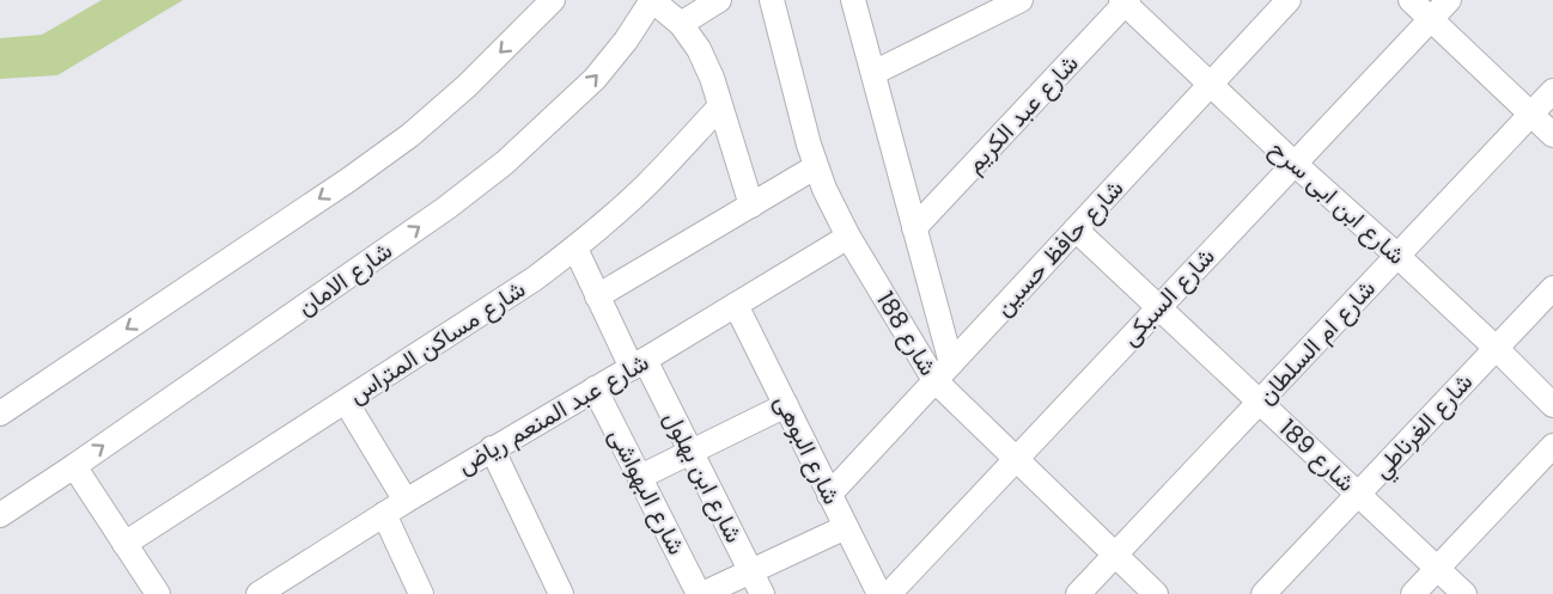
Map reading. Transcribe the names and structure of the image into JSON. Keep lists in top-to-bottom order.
{
  "streets": {
    "street": [
      "شارع عبد الكريم",
      "شارع ابن ابى سرح",
      "شارع حافظ حسين",
      "شارع الامان",
      "شارع السبكى",
      "شارع 188",
      "شارع مساكن المتراس",
      "شارع ام السلطان",
      "شارع عبد المنعم رياض",
      "شارع الغرناطي",
      "شارع البوهى",
      "شارع 189",
      "شارع ابن بهلول",
      "شارع البهواشى"
    ]
  },
  "crossings": [
    ["شارع عبد الكريم", "شارع ابن ابى سرح"],
    ["شارع ابن ابى سرح", "شارع حافظ حسين"],
    ["شارع ابن ابى سرح", "شارع السبكى"],
    ["شارع ابن ابى سرح", "شارع ام السلطان"],
    ["شارع ابن ابى سرح", "شارع الغرناطي"],
    ["شارع حافظ حسين", "شارع 188"],
    ["شارع حافظ حسين", "شارع البوهى"],
    ["شارع حافظ حسين", "شارع 189"],
    ["شارع السبكى", "شارع 188"],
    ["شارع السبكى", "شارع 189"],
    ["شارع 188", "شارع ام السلطان"],
    ["شارع 188", "شارع عبد المنعم رياض"],
    ["شارع مساكن المتراس", "شارع ابن بهلول"],
    ["شارع ام السلطان", "شارع 189"],
    ["شارع عبد المنعم رياض", "شارع البوهى"],
    ["شارع عبد المنعم رياض", "شارع ابن بهلول"],
    ["شارع عبد المنعم رياض", "شارع البهواشى"],
    ["شارع الغرناطي", "شارع 189"]
  ]
}
